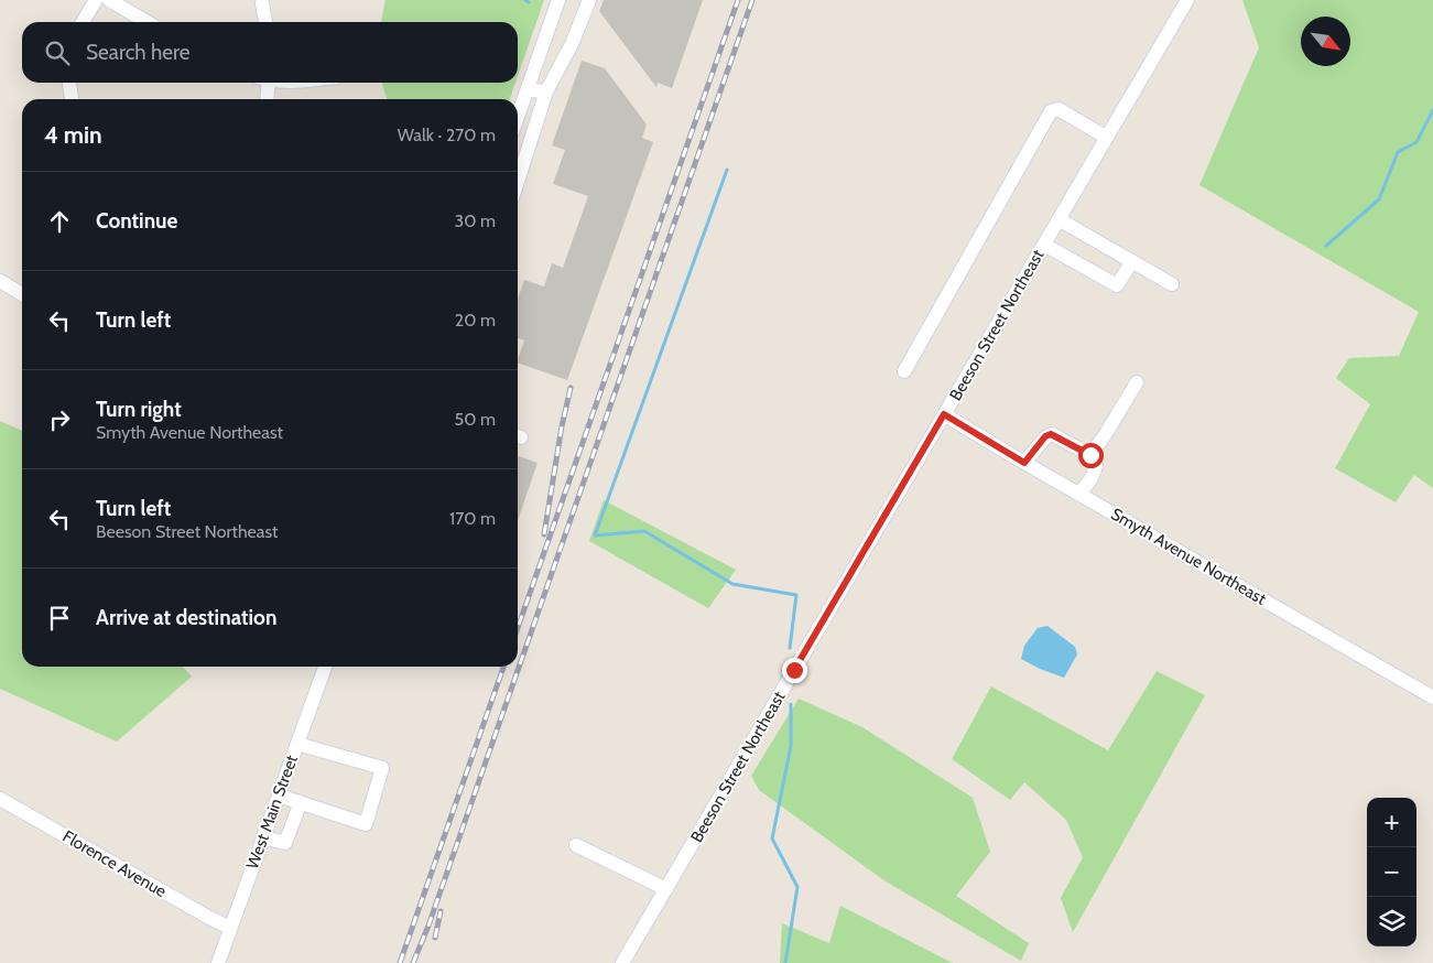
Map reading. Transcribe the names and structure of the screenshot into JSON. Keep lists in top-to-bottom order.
{
  "streets": {
    "street": [
      "Beeson Street Northeast",
      "Smyth Avenue Northeast",
      "West Main Street",
      "Florence Avenue"
    ]
  },
  "crossings": [
    ["Beeson Street Northeast", "Smyth Avenue Northeast"],
    ["West Main Street", "Florence Avenue"]
  ],
  "north": "bottom right",
  "page": {
    "search": "Search here",
    "heading": ["4 min", "Walk · 270 m"],
    "list": [
      ["Continue", "30 m"],
      ["Turn left", "20 m"],
      ["Turn right", "Smyth Avenue Northeast", "50 m"],
      ["Turn left", "Beeson Street Northeast", "170 m"],
      "Arrive at destination"
    ],
    "map_buttons": ["+", "−"]
  }
}
